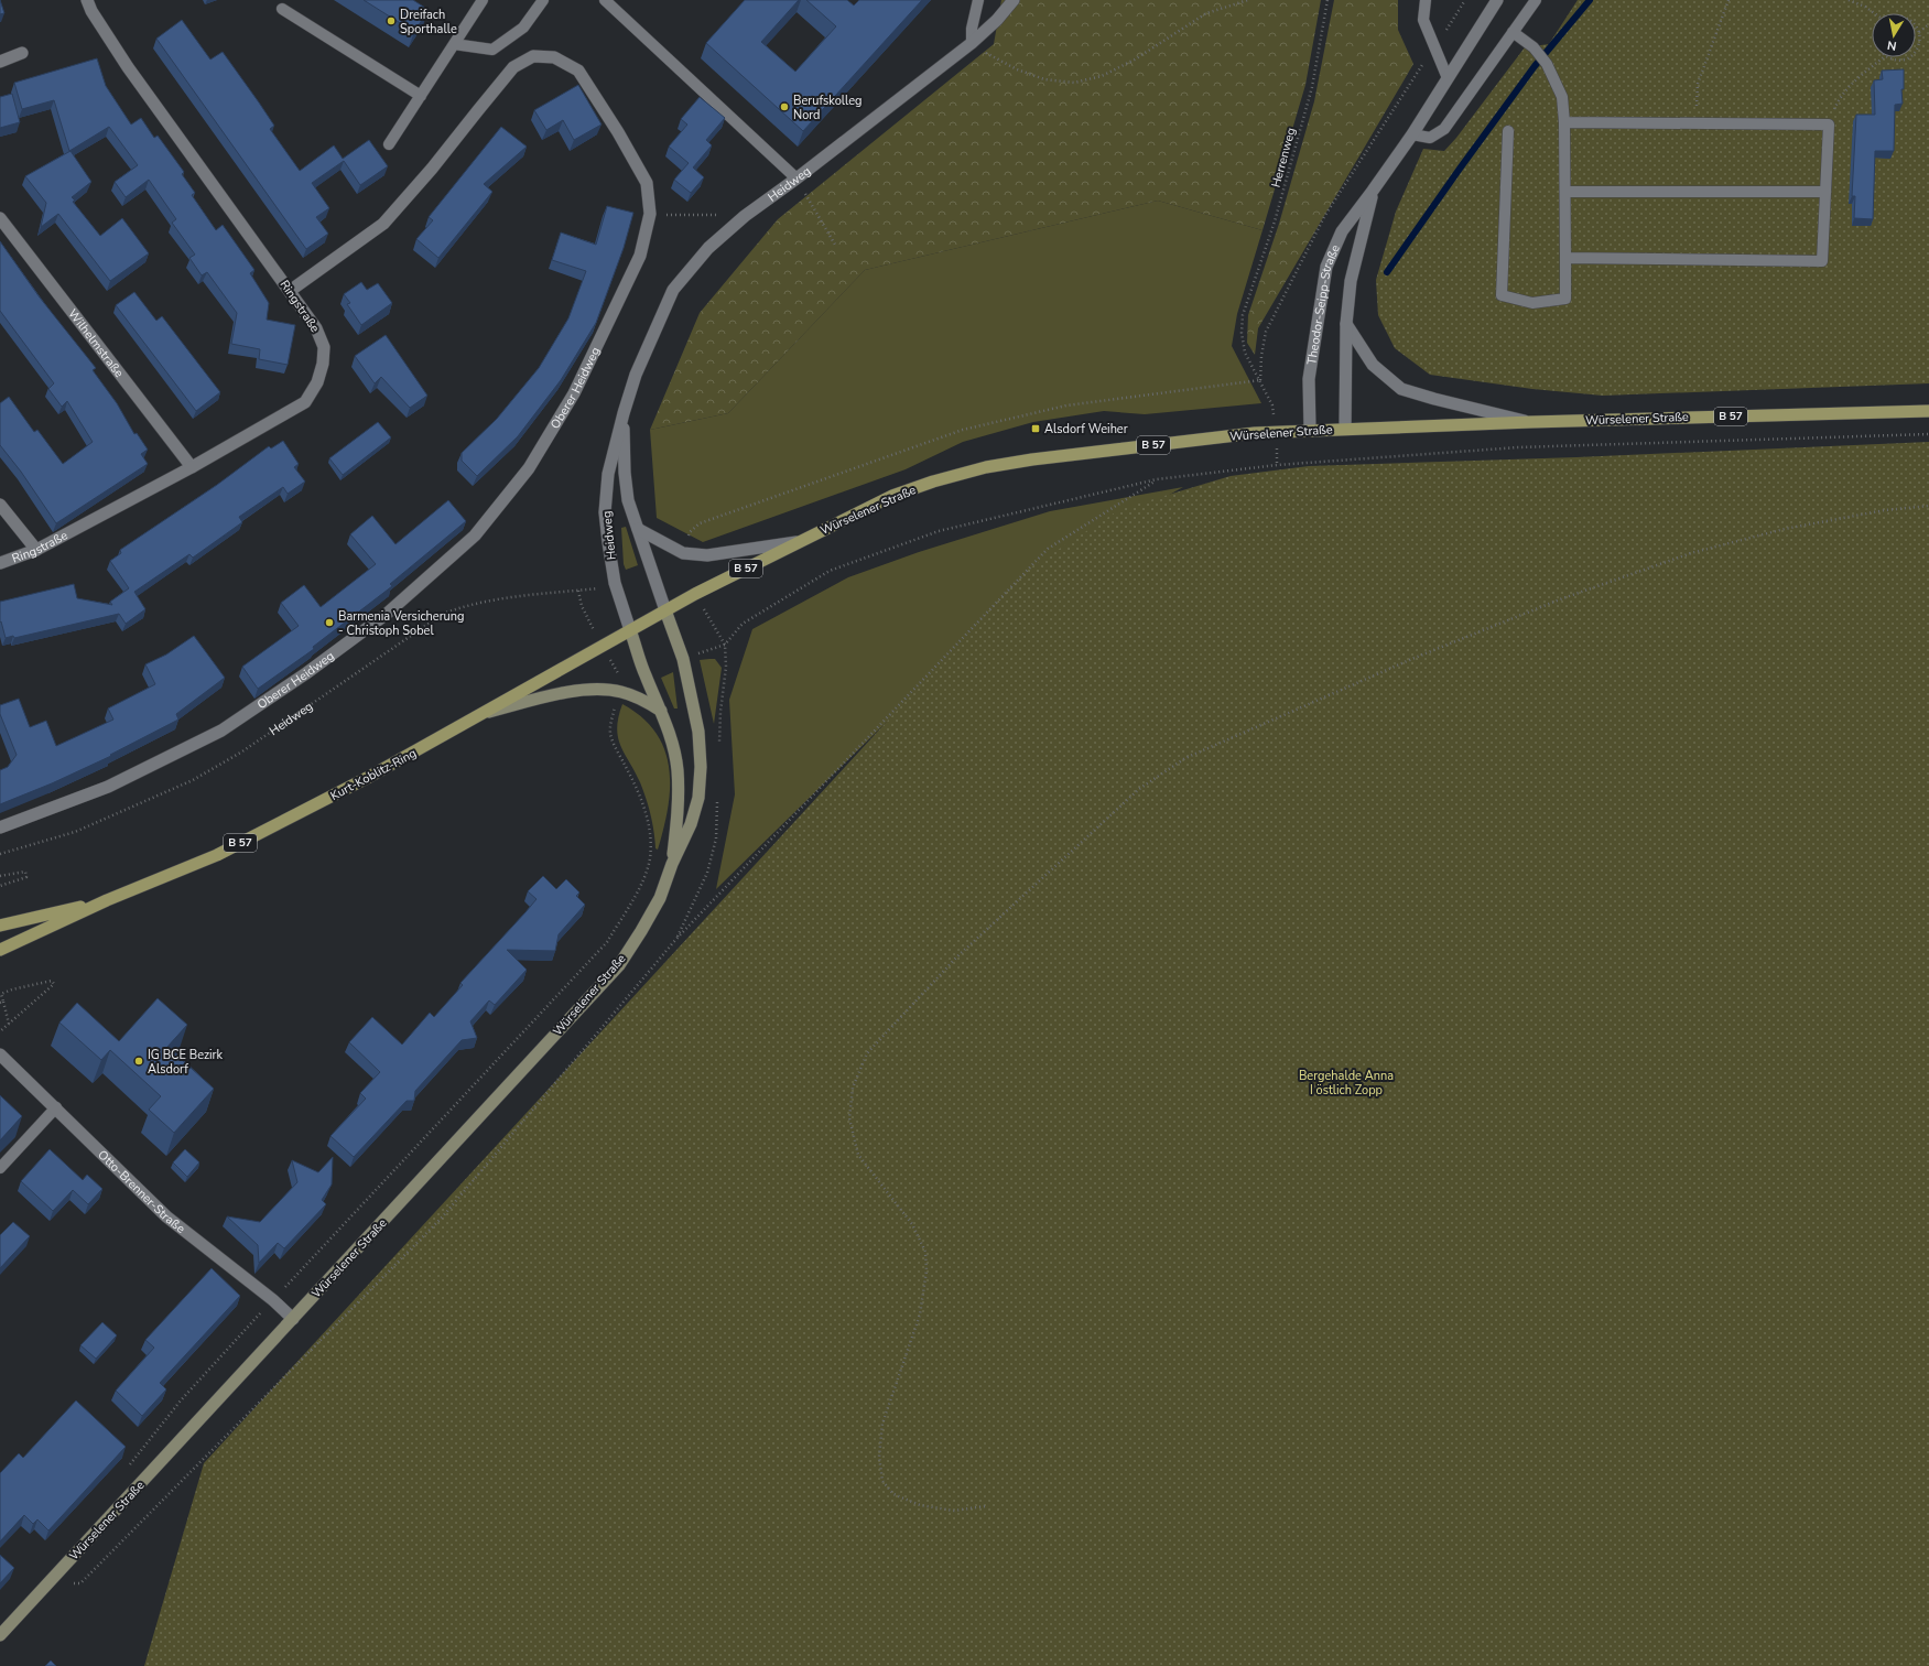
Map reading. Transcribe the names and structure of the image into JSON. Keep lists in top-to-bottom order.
{
  "streets": {
    "main road": ["B 57", "Würselener Straße", "Kurt-Koblitz-Ring"],
    "street": [
      "Heidweg",
      "Theodor-Seipp-Straße",
      "Ringstraße",
      "Wilhelmstraße",
      "Oberer Heidweg",
      "Otto-Brenner-Straße"
    ],
    "path": ["Herrenweg"]
  },
  "crossings": [
    ["Heidweg", "Würselener Straße"],
    ["Heidweg", "Kurt-Koblitz-Ring"],
    ["Theodor-Seipp-Straße", "Würselener Straße"],
    ["Ringstraße", "Wilhelmstraße"],
    ["Ringstraße", "Oberer Heidweg"],
    ["Würselener Straße", "Kurt-Koblitz-Ring"],
    ["Würselener Straße", "Otto-Brenner-Straße"]
  ],
  "parks": ["Bergehalde Anna I östlich Zopp"],
  "places": {
    "other": [
      "Dreifach Sporthalle",
      "Berufskolleg Nord",
      "Barmenia Versicherung - Christoph Sobel",
      "IG BCE Bezirk Alsdorf"
    ],
    "transit": ["Alsdorf Weiher"]
  },
  "north": "bottom"
}
